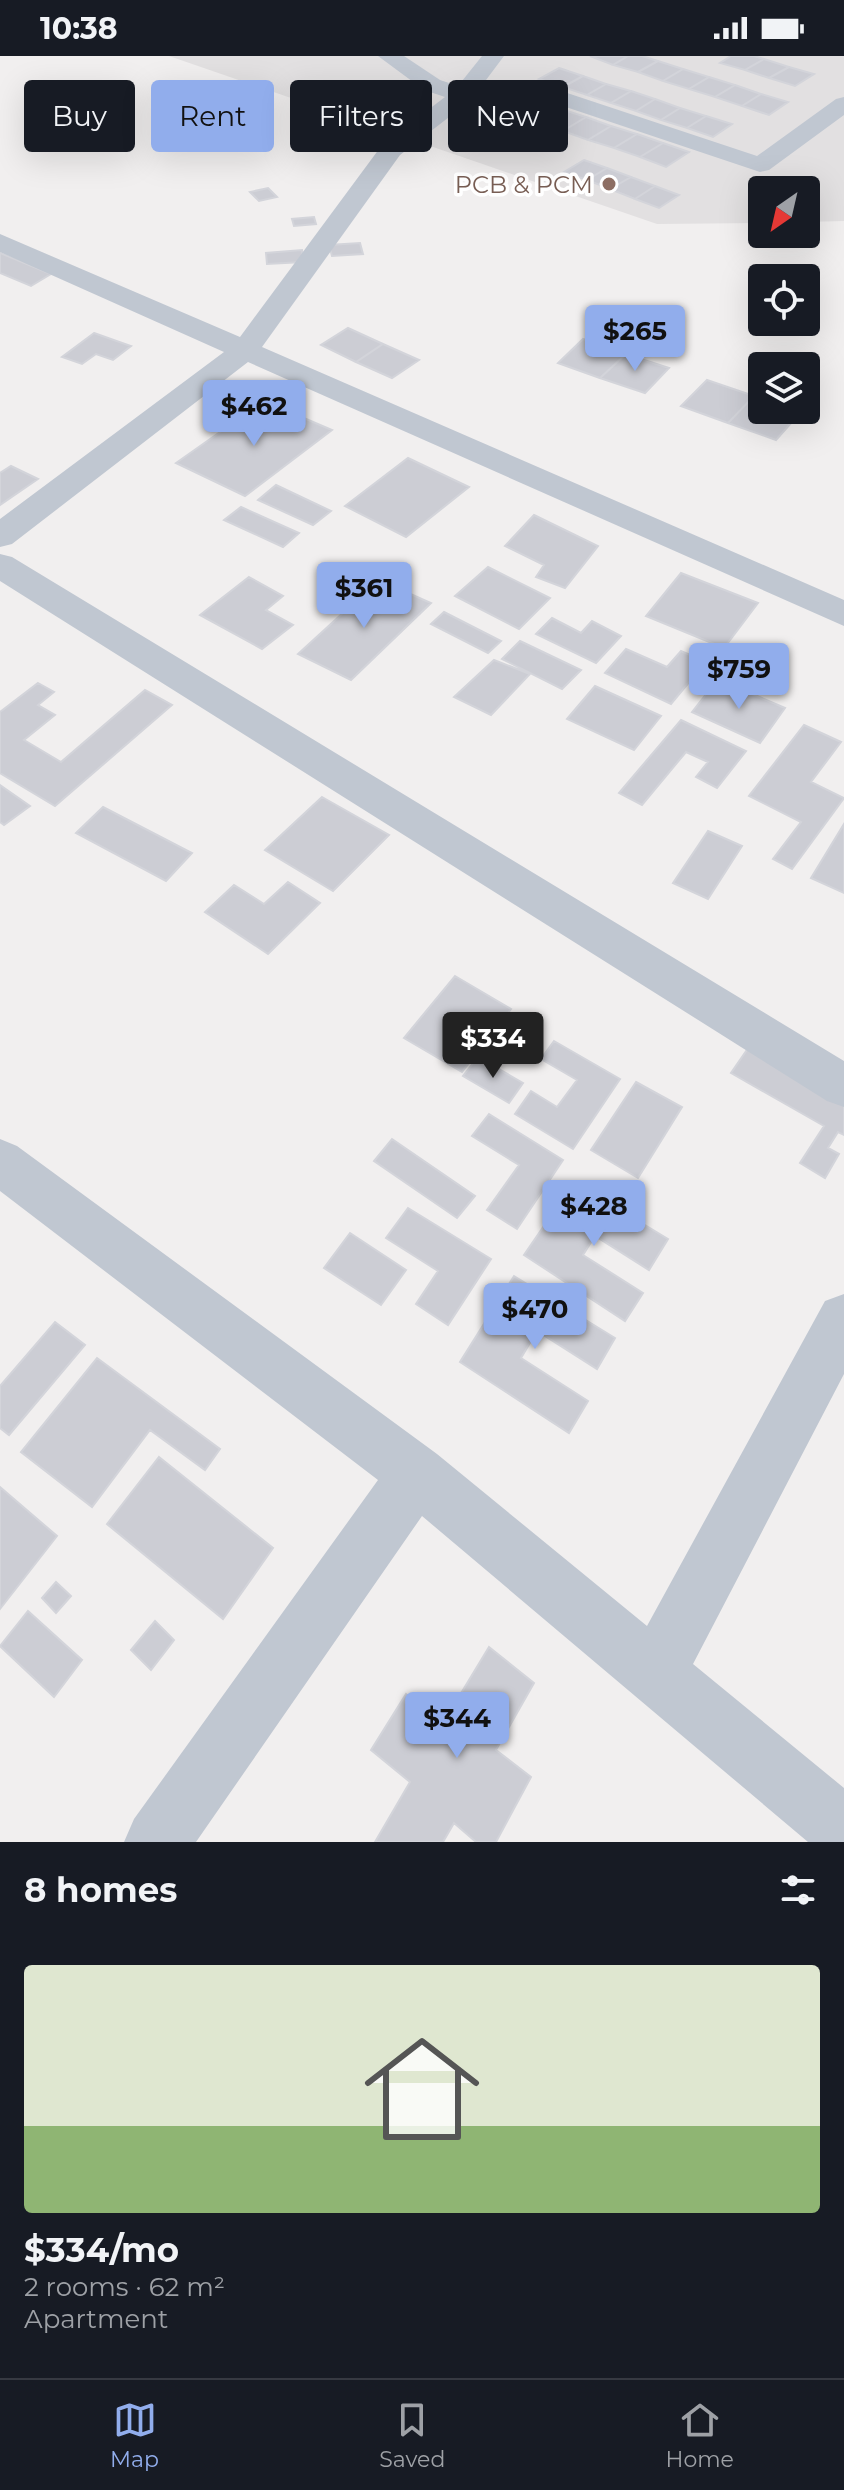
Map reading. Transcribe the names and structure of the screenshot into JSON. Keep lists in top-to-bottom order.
{
  "places": ["PCB & PCM"],
  "north": "bottom left",
  "page": {
    "status": "10:38",
    "chip": [
      "Buy",
      "Rent",
      "Filters",
      "New"
    ],
    "price": [
      "$265",
      "$462",
      "$361",
      "$759",
      "$334",
      "$428",
      "$470",
      "$344"
    ],
    "heading": "8 homes",
    "list": [
      {
        "name": "$334/mo",
        "note": "2 rooms · 62 m² · Apartment"
      }
    ],
    "tabs": ["Map", "Saved", "Home"]
  }
}
